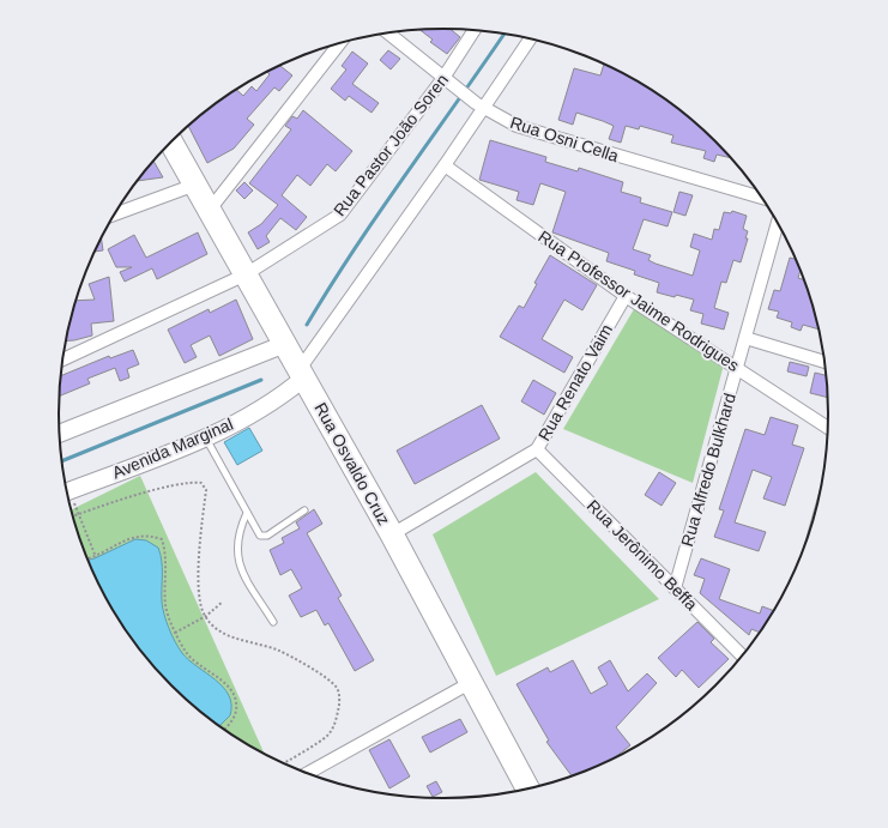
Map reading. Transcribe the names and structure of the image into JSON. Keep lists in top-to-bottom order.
{
  "streets": {
    "highway": ["Rua Osvaldo Cruz"],
    "street": [
      "Rua Osni Cella",
      "Rua Pastor João Soren",
      "Rua Professor Jaime Rodrigues",
      "Rua Renato Vaim",
      "Avenida Marginal",
      "Rua Alfredo Bulkhard",
      "Rua Jerônimo Beffa"
    ]
  },
  "crossings": [
    ["Rua Osni Cella", "Rua Pastor João Soren"],
    ["Rua Pastor João Soren", "Rua Osvaldo Cruz"],
    ["Rua Professor Jaime Rodrigues", "Rua Renato Vaim"],
    ["Rua Professor Jaime Rodrigues", "Rua Alfredo Bulkhard"],
    ["Rua Renato Vaim", "Rua Osvaldo Cruz"],
    ["Rua Renato Vaim", "Rua Jerônimo Beffa"],
    ["Avenida Marginal", "Rua Osvaldo Cruz"],
    ["Rua Alfredo Bulkhard", "Rua Jerônimo Beffa"]
  ]
}
